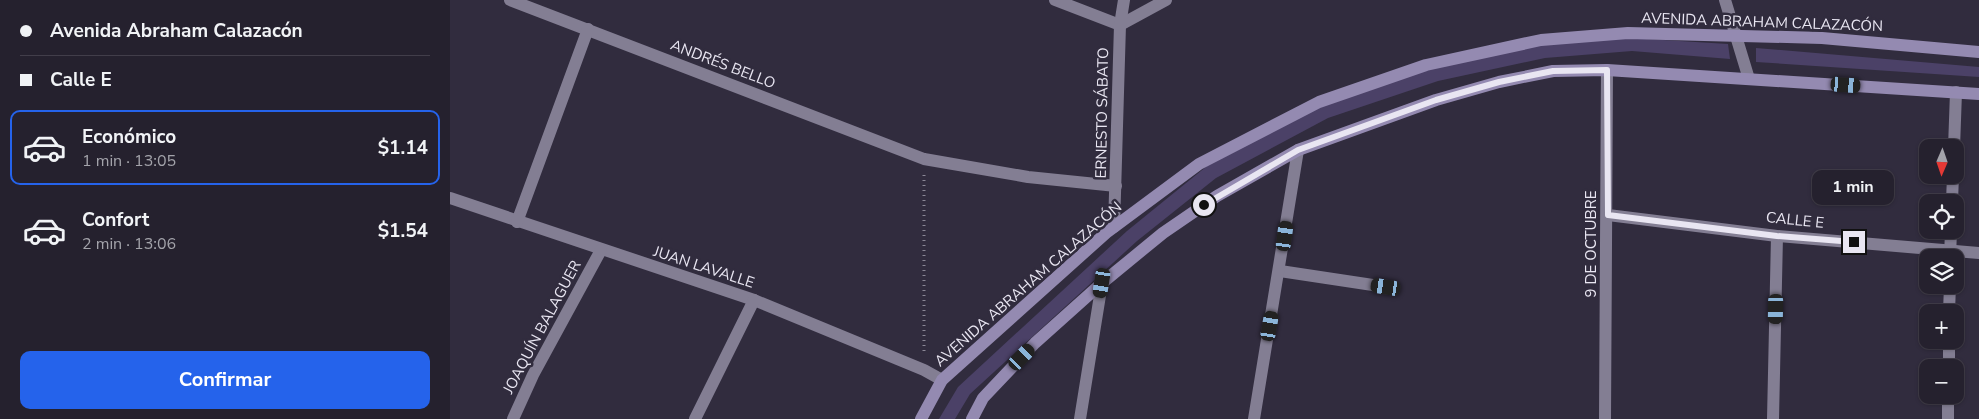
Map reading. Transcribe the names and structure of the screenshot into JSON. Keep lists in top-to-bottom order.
{
  "streets": {
    "main road": ["AVENIDA ABRAHAM CALAZACÓN"],
    "street": [
      "ANDRÉS BELLO",
      "ERNESTO SÁBATO",
      "CALLE E",
      "9 DE OCTUBRE",
      "JUAN LAVALLE",
      "JOAQUÍN BALAGUER"
    ]
  },
  "crossings": [
    ["AVENIDA ABRAHAM CALAZACÓN", "ERNESTO SÁBATO"],
    ["AVENIDA ABRAHAM CALAZACÓN", "JUAN LAVALLE"],
    ["ANDRÉS BELLO", "ERNESTO SÁBATO"],
    ["CALLE E", "9 DE OCTUBRE"],
    ["JUAN LAVALLE", "JOAQUÍN BALAGUER"]
  ],
  "north": "bottom",
  "page": {
    "banner": ["Avenida Abraham Calazacón", "Calle E"],
    "list": [
      {
        "name": "Económico",
        "note": "1 min · 13:05",
        "value": "$1.14"
      },
      {
        "name": "Confort",
        "note": "2 min · 13:06",
        "value": "$1.54"
      }
    ],
    "map_buttons": ["+", "−"],
    "bubble": "1 min",
    "buttons": "Confirmar"
  }
}
